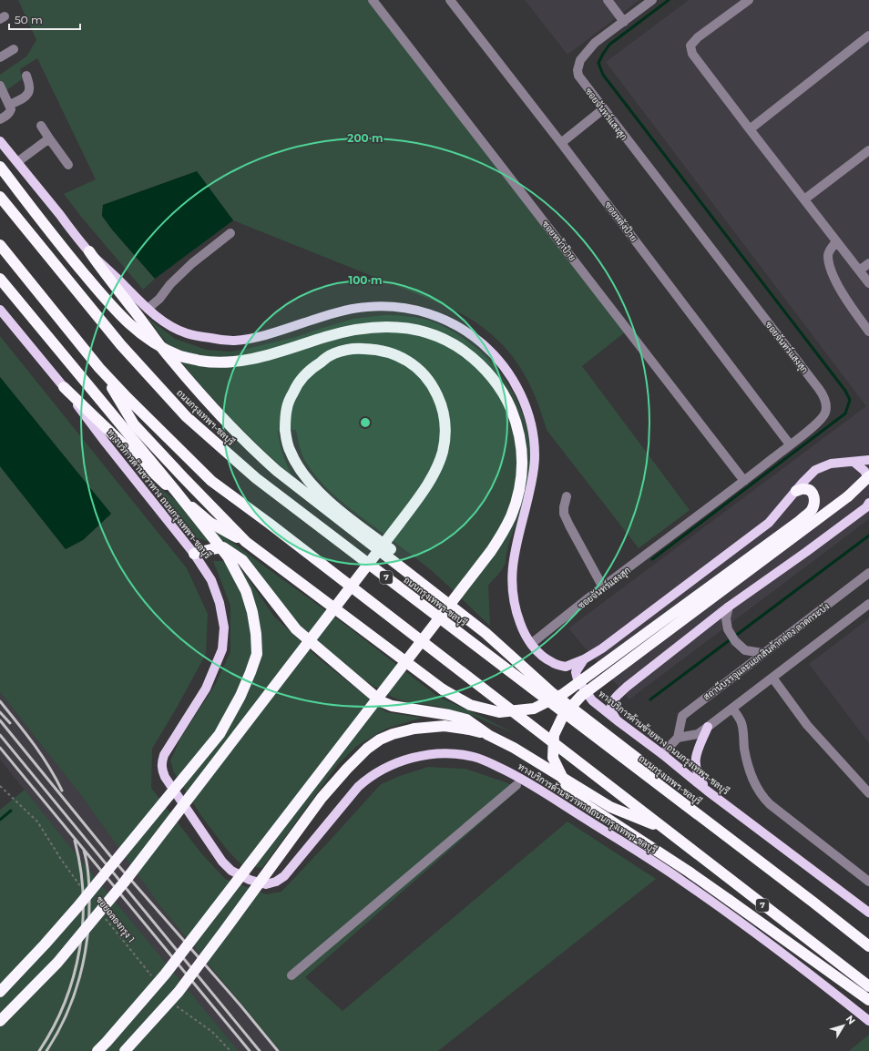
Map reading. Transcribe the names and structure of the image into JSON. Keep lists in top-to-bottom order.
{
  "streets": {
    "highway": ["ถนนกรุงเทพฯ-ชลบุรี", "7"],
    "main road": ["ทางบริการด้านขวาทาง ถนนกรุงเทพฯ-ชลบุรี", "ทางบริการด้านซ้ายทาง ถนนกรุงเทพฯ-ชลบุรี"],
    "street": [
      "ซอยจันทร์แสงสุก",
      "ซอยหลังป้าย",
      "ซอยหน้าป้าย",
      "สถานีบรรจุและแยกสินค้ากล่อง ลาดกระบัง"
    ],
    "path": ["ซอยฉลองกรุง 1"]
  },
  "crossings": [
    ["ซอยจันทร์แสงสุก", "ซอยหลังป้าย"],
    ["ซอยจันทร์แสงสุก", "ซอยหน้าป้าย"]
  ],
  "scale_bar": "50 m",
  "north": "top right",
  "rings": ["200 m", "100 m"]
}
